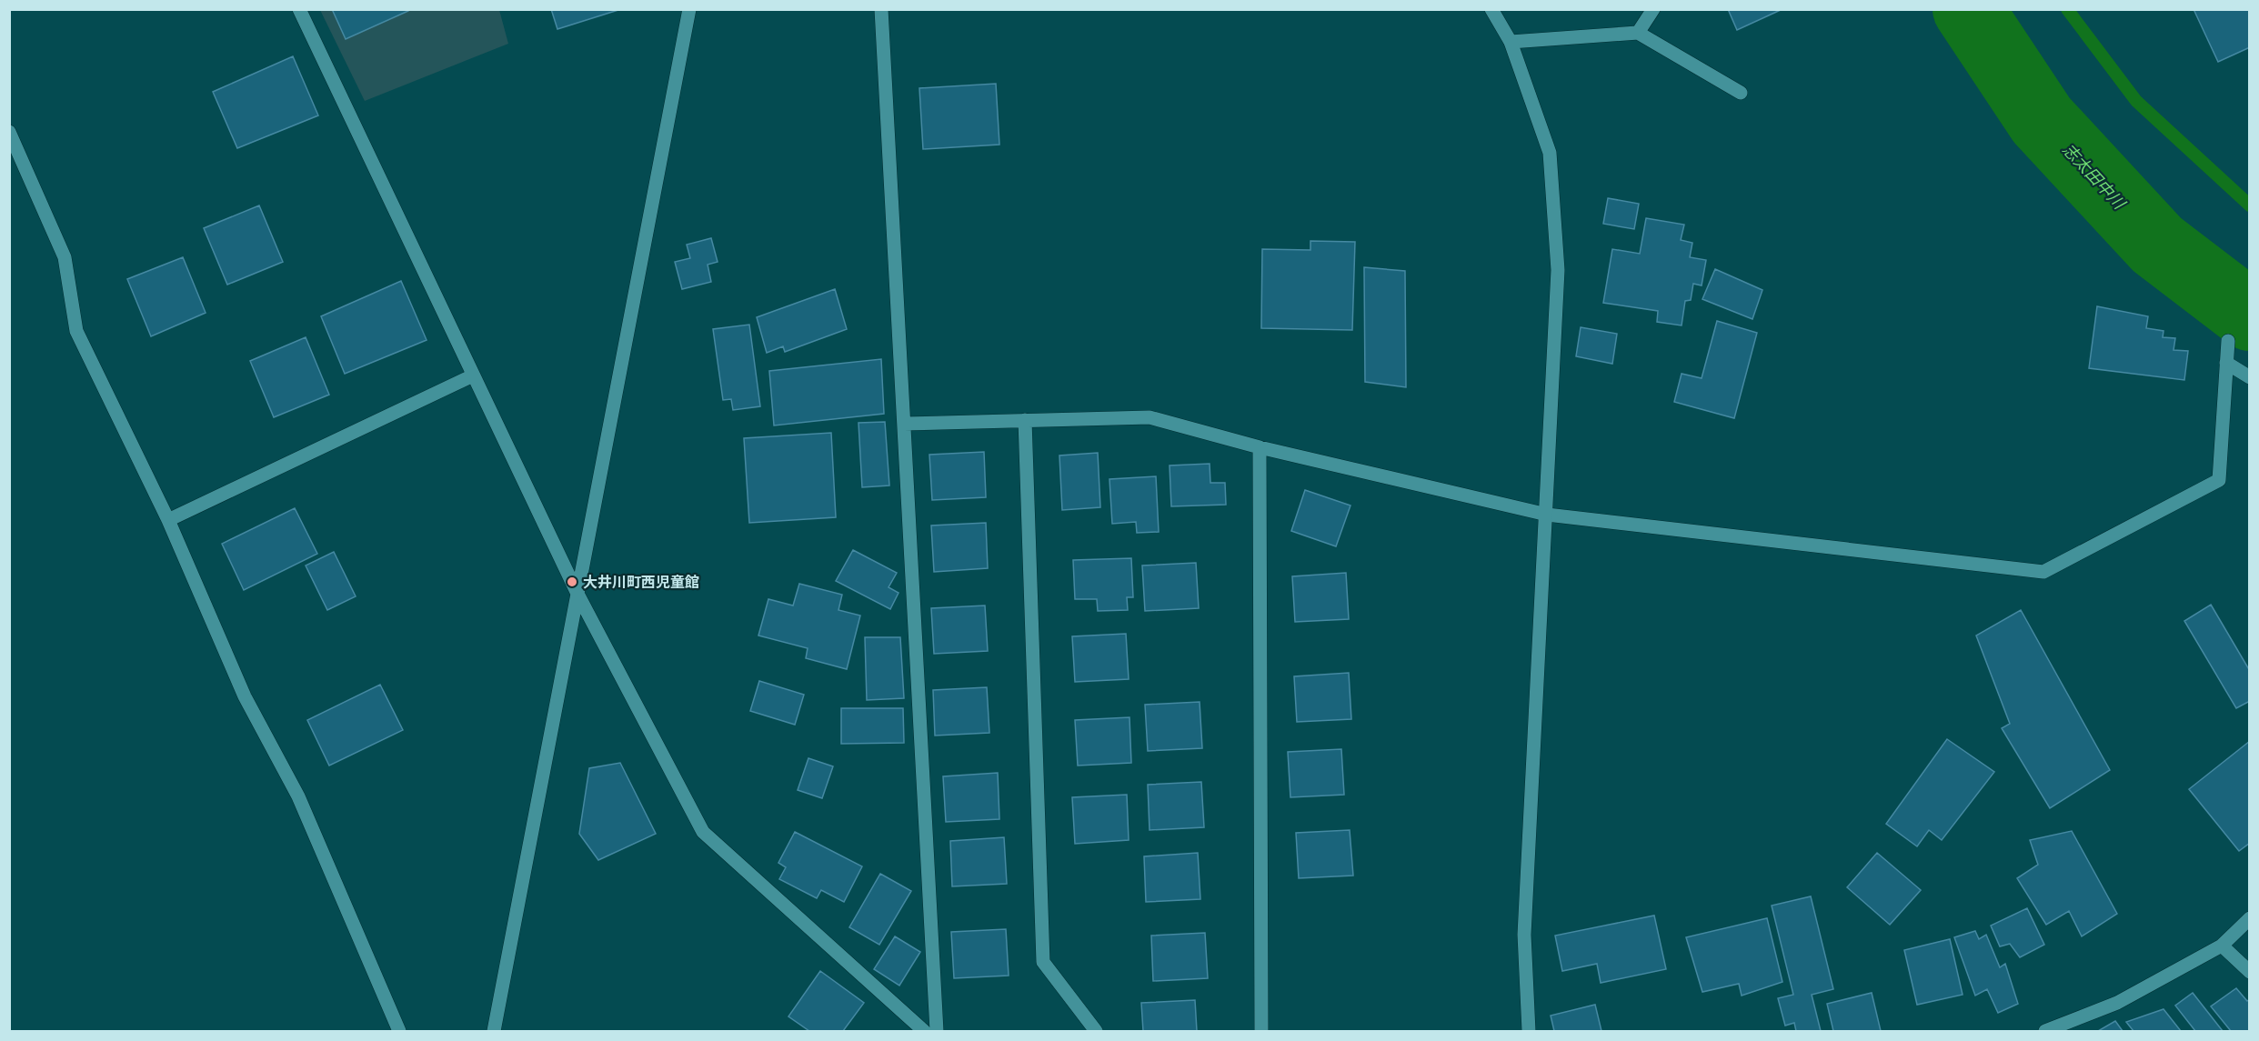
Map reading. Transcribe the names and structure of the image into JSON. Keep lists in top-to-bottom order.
{
  "water": ["志太田中川"],
  "places": ["大井川町西児童館"]
}
